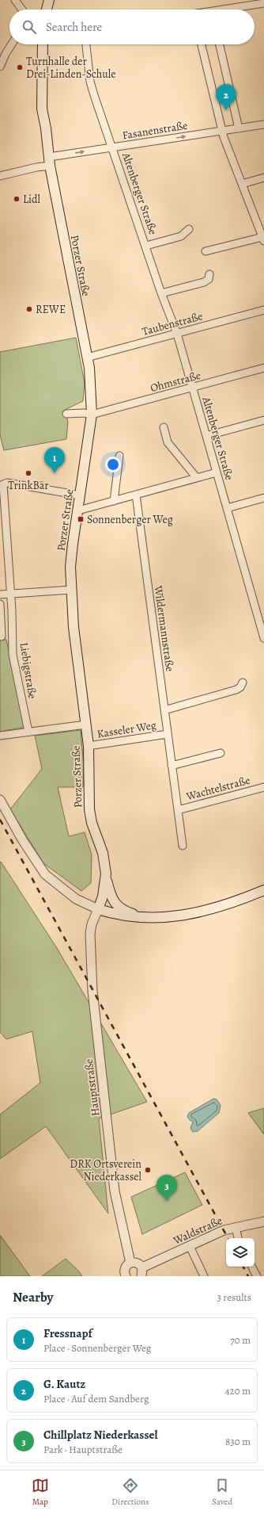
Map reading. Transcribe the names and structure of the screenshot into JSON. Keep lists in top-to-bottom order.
{
  "streets": {
    "main road": ["Porzer Straße"],
    "street": [
      "Fasanenstraße",
      "Altenberger Straße",
      "Taubenstraße",
      "Ohmstraße",
      "Wildermannstraße",
      "Liebigstraße",
      "Kasseler Weg",
      "Wachtelstraße",
      "Hauptstraße",
      "Waldstraße"
    ]
  },
  "crossings": [
    ["Fasanenstraße", "Altenberger Straße"],
    ["Fasanenstraße", "Porzer Straße"],
    ["Altenberger Straße", "Taubenstraße"],
    ["Altenberger Straße", "Ohmstraße"],
    ["Porzer Straße", "Taubenstraße"],
    ["Porzer Straße", "Ohmstraße"],
    ["Porzer Straße", "Liebigstraße"],
    ["Porzer Straße", "Kasseler Weg"],
    ["Porzer Straße", "Hauptstraße"],
    ["Wildermannstraße", "Kasseler Weg"],
    ["Wildermannstraße", "Wachtelstraße"],
    ["Liebigstraße", "Kasseler Weg"]
  ],
  "one_way": ["Fasanenstraße"],
  "places": {
    "other": [
      "Turnhalle der Drei-Linden-Schule",
      "Lidl",
      "REWE",
      "TrinkBär",
      "DRK Ortsverein Niederkassel"
    ],
    "transit": ["Sonnenberger Weg"]
  },
  "page": {
    "search": "Search here",
    "pins": ["2", "1", "3"],
    "heading": ["Nearby", "3 results"],
    "list": [
      {
        "mark": "1",
        "name": "Fressnapf",
        "note": "Place · Sonnenberger Weg",
        "value": "70 m"
      },
      {
        "mark": "2",
        "name": "G. Kautz",
        "note": "Place · Auf dem Sandberg",
        "value": "420 m"
      },
      {
        "mark": "3",
        "name": "Chillplatz Niederkassel",
        "note": "Park · Hauptstraße",
        "value": "830 m"
      }
    ],
    "nav": ["Map", "Directions", "Saved"]
  }
}
